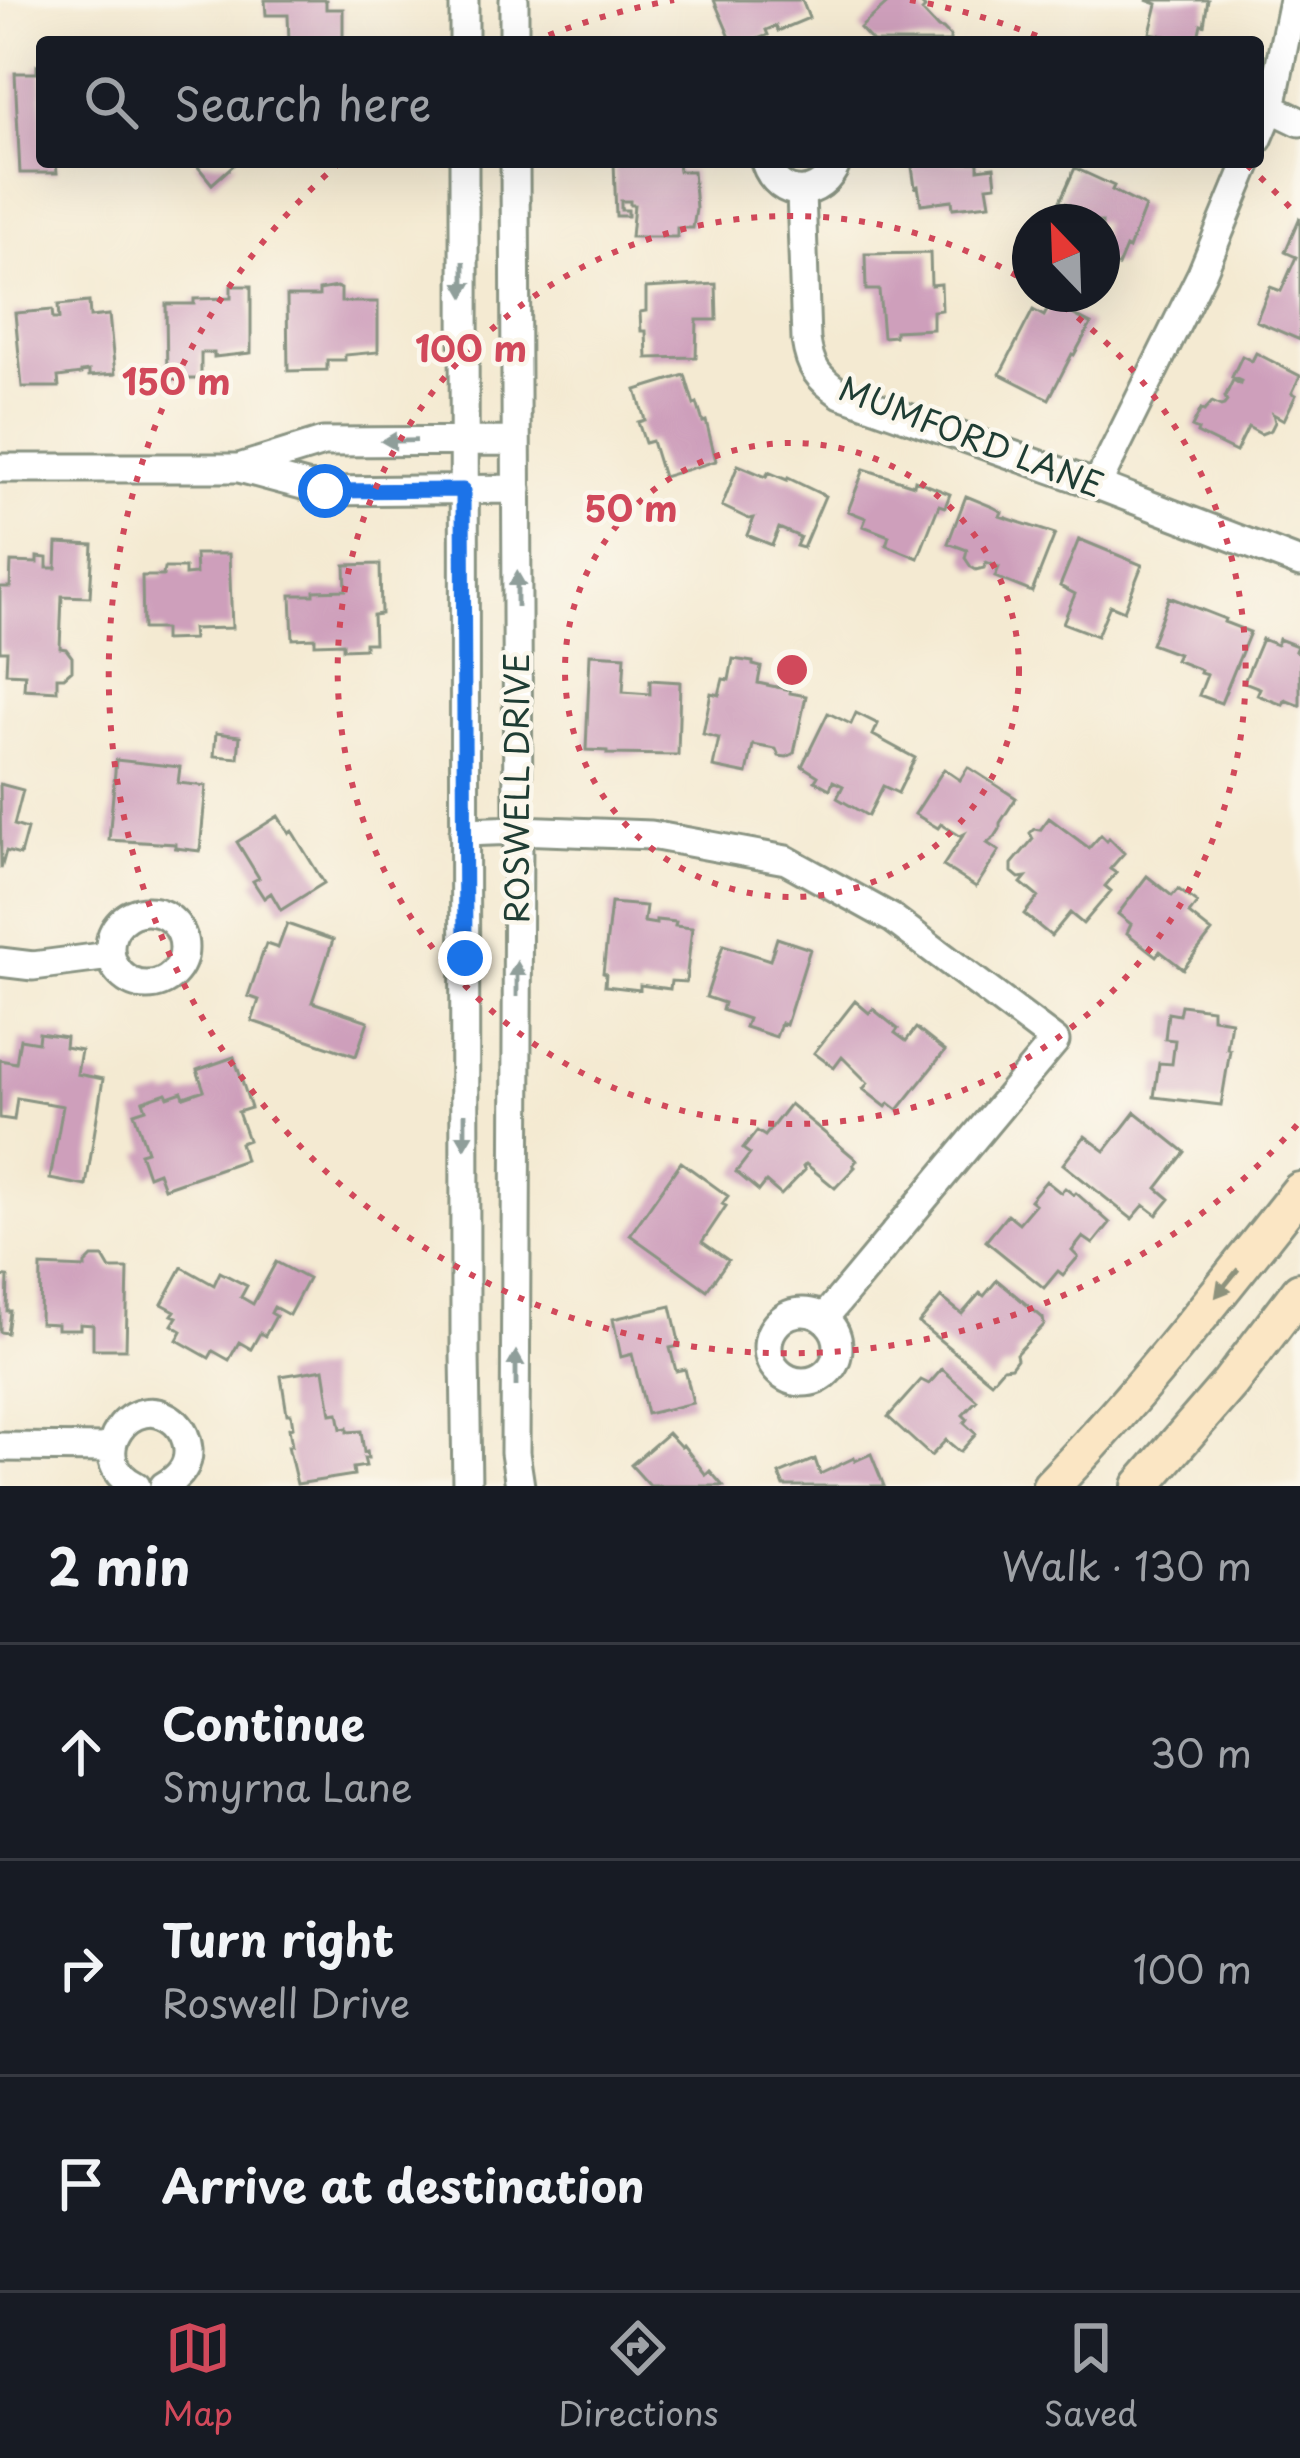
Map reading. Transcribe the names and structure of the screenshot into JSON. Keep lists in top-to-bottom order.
{
  "streets": {
    "street": ["MUMFORD LANE", "ROSWELL DRIVE"]
  },
  "north": "top left",
  "page": {
    "search": "Search here",
    "heading": ["2 min", "Walk · 130 m"],
    "list": [
      ["Continue", "Smyrna Lane", "30 m"],
      ["Turn right", "Roswell Drive", "100 m"],
      "Arrive at destination"
    ],
    "nav": ["Map", "Directions", "Saved"]
  },
  "rings": ["100 m", "150 m", "50 m"]
}
